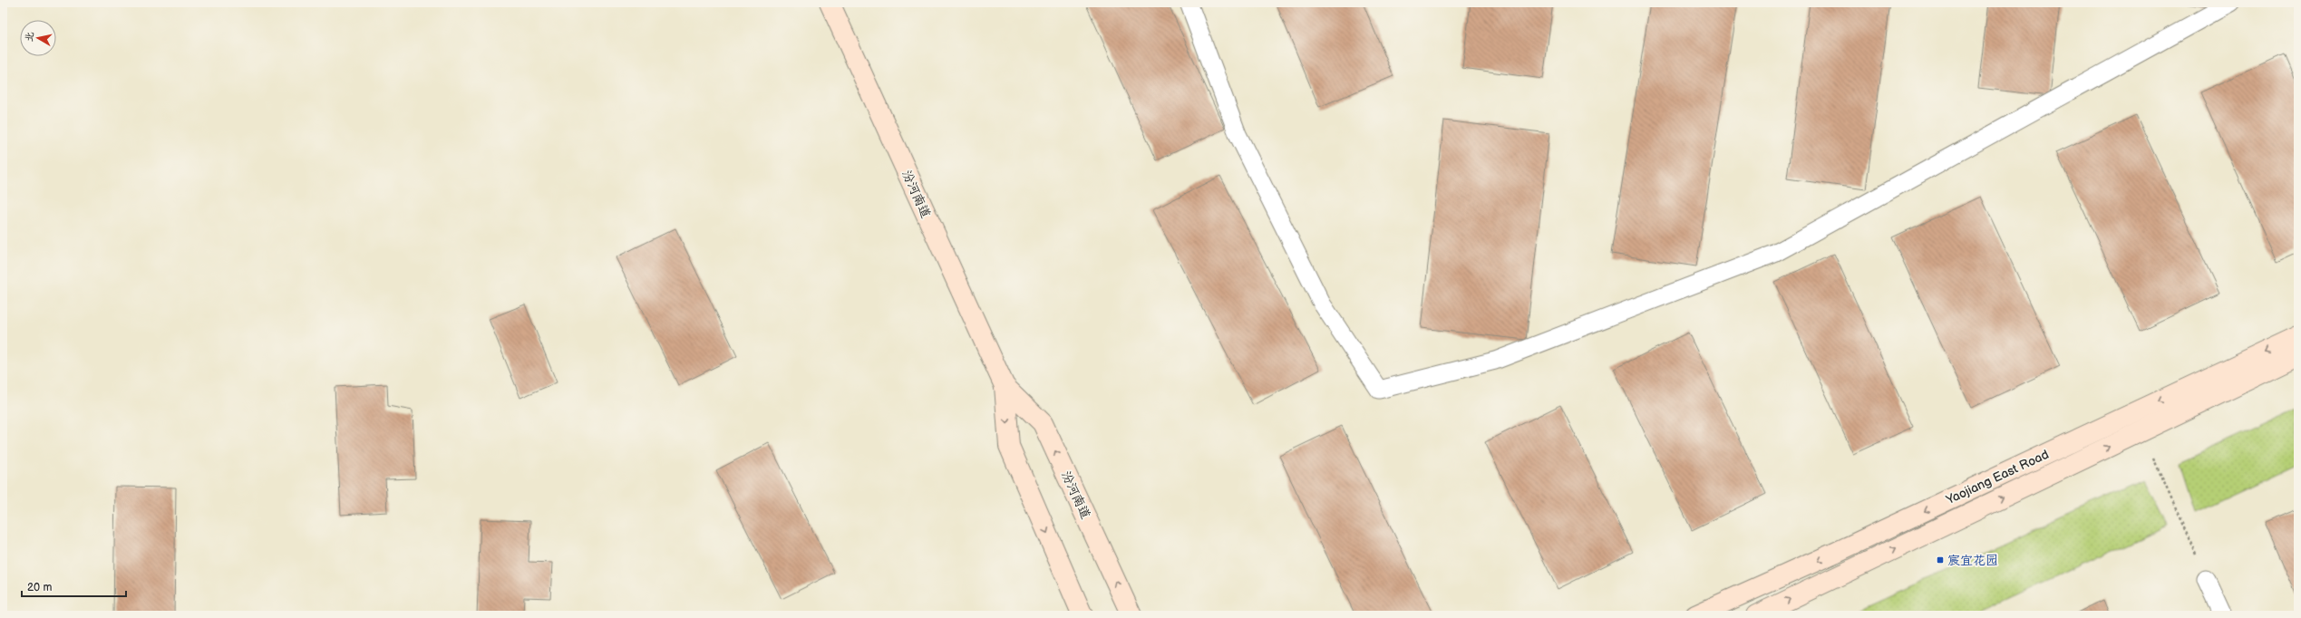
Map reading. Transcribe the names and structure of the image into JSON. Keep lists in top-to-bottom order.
{
  "streets": {
    "street": ["汾河南道", "Yaojiang East Road"]
  },
  "places": {
    "transit": ["宸宜花园"]
  },
  "scale_bar": "20 m",
  "north": "left"
}
